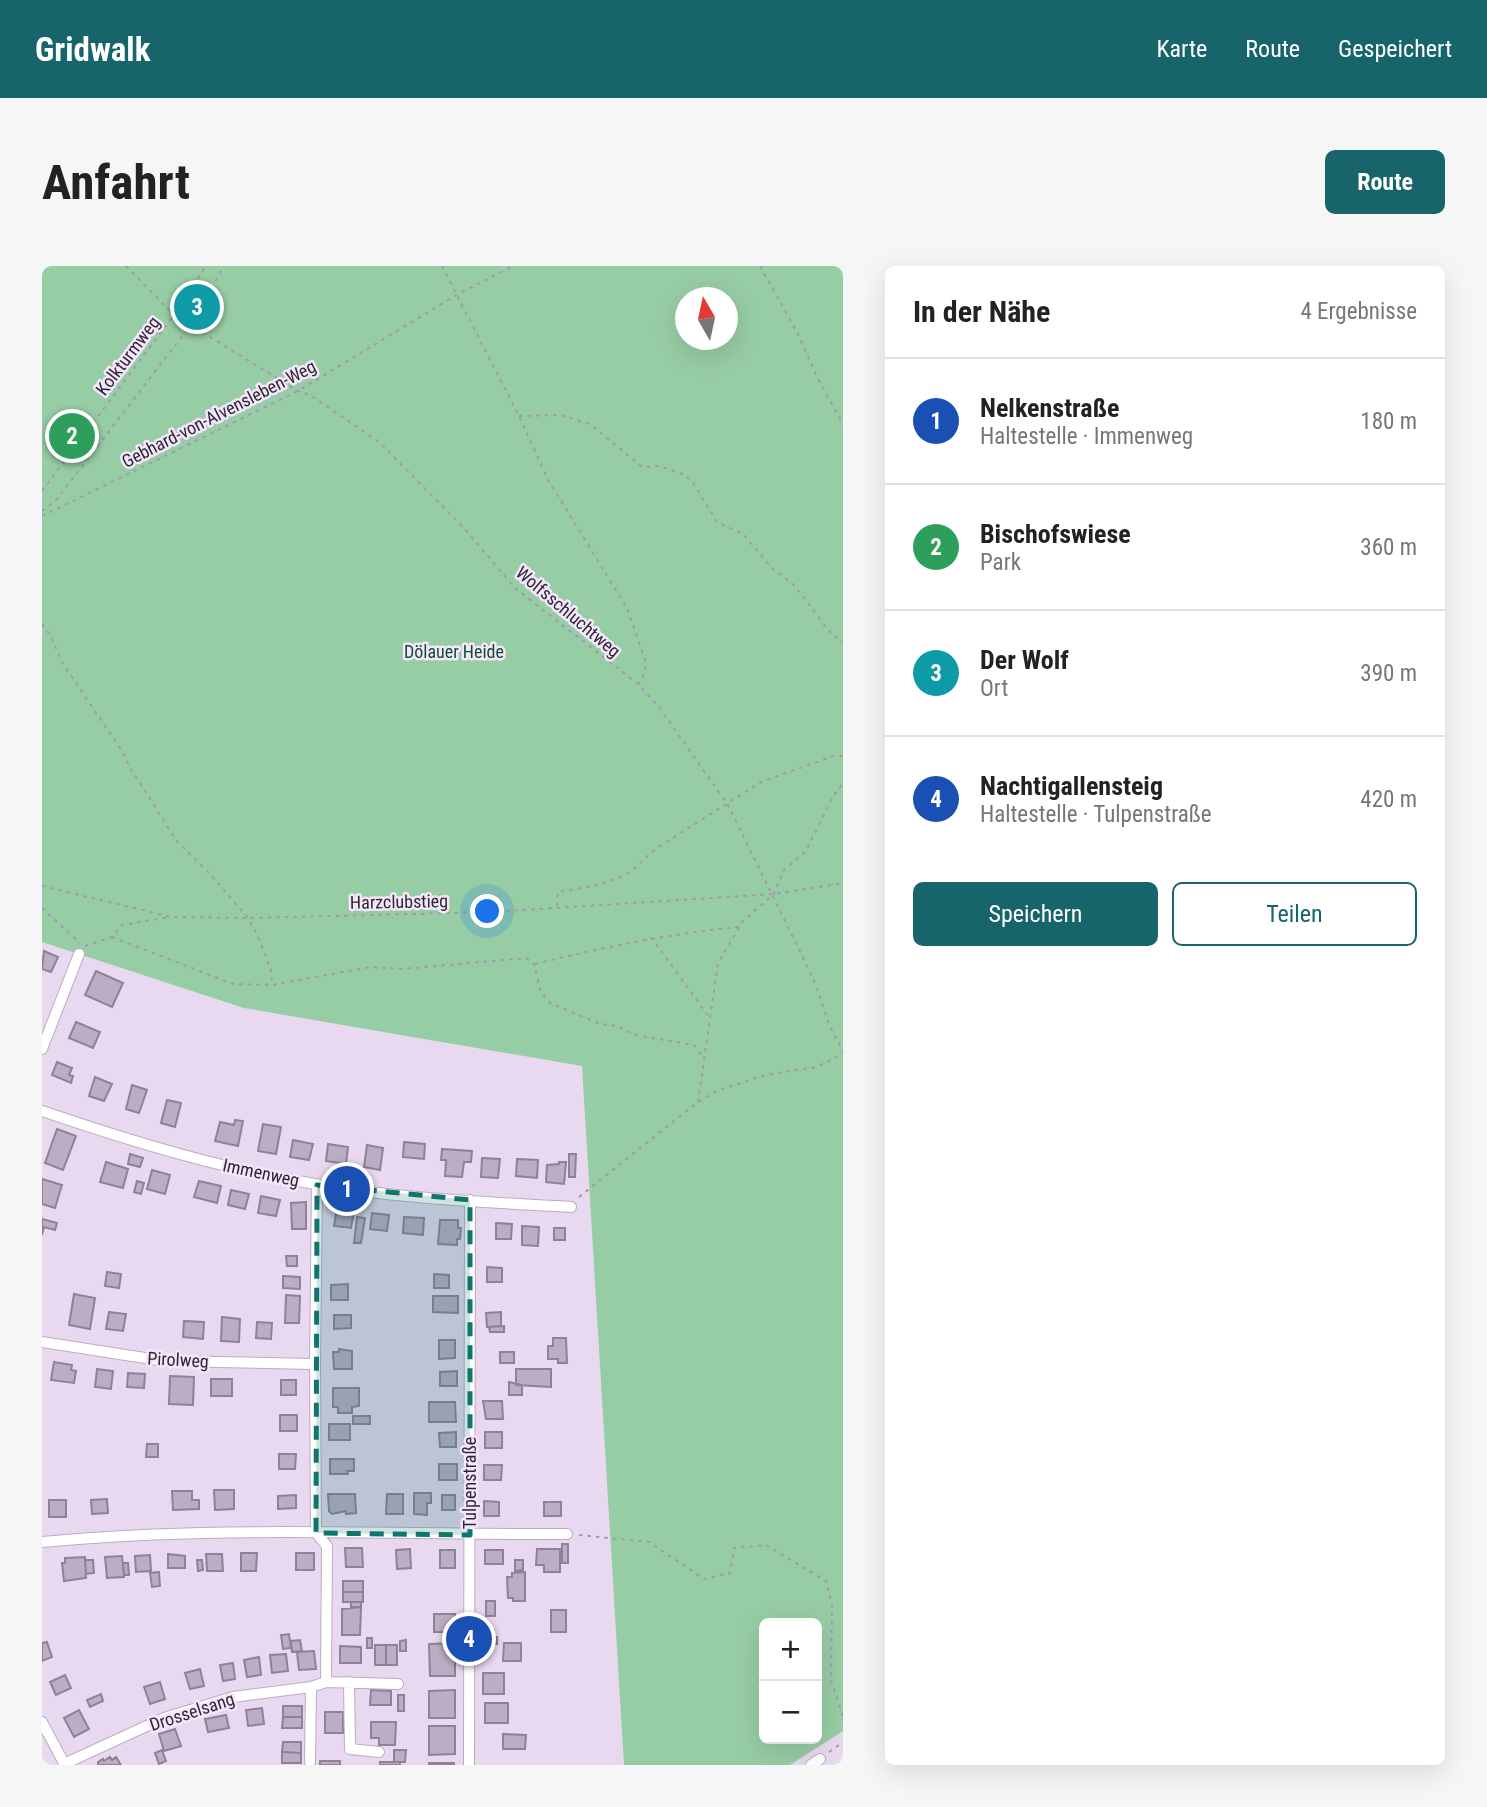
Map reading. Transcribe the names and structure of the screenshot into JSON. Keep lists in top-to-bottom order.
{
  "streets": {
    "street": [
      "Immenweg",
      "Pirolweg",
      "Tulpenstraße",
      "Drosselsang"
    ],
    "path": [
      "Kolkturmweg",
      "Gebhard-von-Alvensleben-Weg",
      "Wolfsschluchtweg",
      "Harzclubstieg"
    ]
  },
  "crossings": [
    ["Kolkturmweg", "Wolfsschluchtweg"],
    ["Gebhard-von-Alvensleben-Weg", "Wolfsschluchtweg"],
    ["Wolfsschluchtweg", "Harzclubstieg"],
    ["Immenweg", "Tulpenstraße"]
  ],
  "parks": ["Dölauer Heide"],
  "north": "top",
  "page": {
    "header": "Gridwalk",
    "nav": ["Karte", "Route", "Gespeichert"],
    "buttons": [
      "Route",
      ["Speichern", "Teilen"]
    ],
    "title": "Anfahrt",
    "heading": ["In der Nähe", "4 Ergebnisse"],
    "pins": [
      "3",
      "2",
      "1",
      "4"
    ],
    "list": [
      {
        "mark": "1",
        "name": "Nelkenstraße",
        "note": "Haltestelle · Immenweg",
        "value": "180 m"
      },
      {
        "mark": "2",
        "name": "Bischofswiese",
        "note": "Park",
        "value": "360 m"
      },
      {
        "mark": "3",
        "name": "Der Wolf",
        "note": "Ort",
        "value": "390 m"
      },
      {
        "mark": "4",
        "name": "Nachtigallensteig",
        "note": "Haltestelle · Tulpenstraße",
        "value": "420 m"
      }
    ],
    "map_buttons": ["+", "−"]
  }
}
